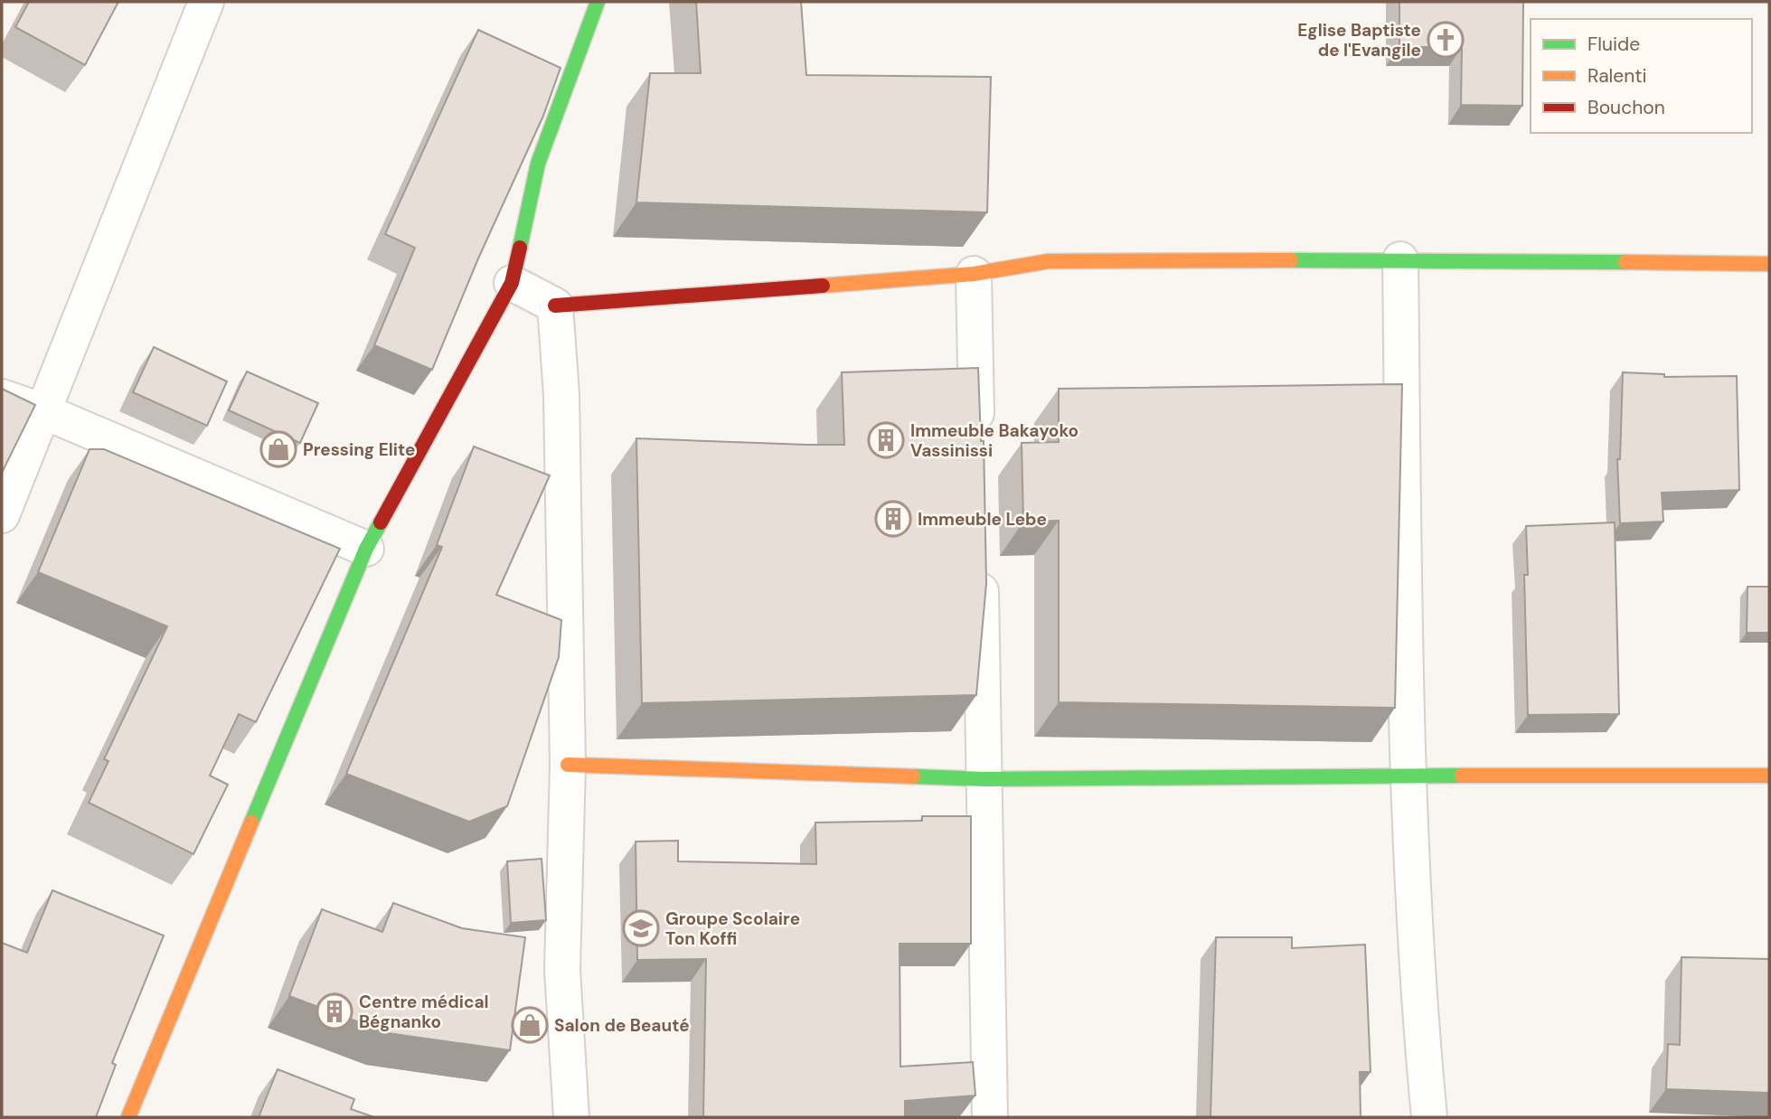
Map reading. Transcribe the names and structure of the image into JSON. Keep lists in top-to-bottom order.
{
  "places": {
    "church": ["Eglise Baptiste de l'Evangile"],
    "building": ["Immeuble Bakayoko Vassinissi", "Immeuble Lebe", "Centre médical Bégnanko"],
    "shop": ["Pressing Elite", "Salon de Beauté"],
    "school or university": ["Groupe Scolaire Ton Koffi"]
  },
  "legend": ["Fluide", "Ralenti", "Bouchon"]
}
